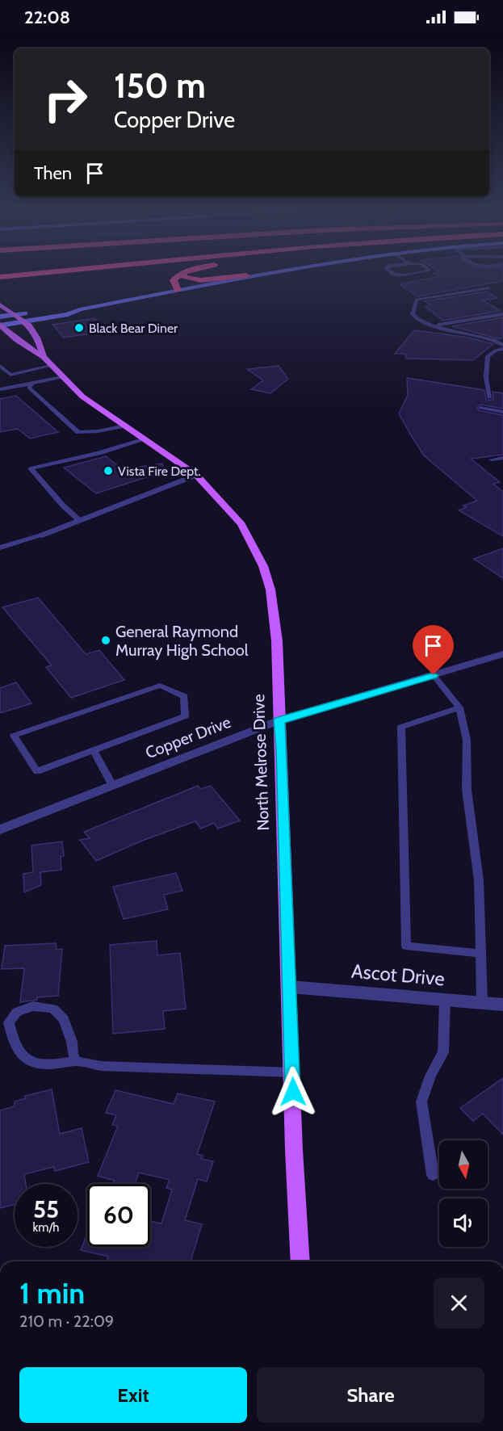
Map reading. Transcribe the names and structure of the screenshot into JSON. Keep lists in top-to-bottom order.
{
  "streets": {
    "main road": ["North Melrose Drive"],
    "street": ["Copper Drive", "Ascot Drive"]
  },
  "crossings": [
    ["Copper Drive", "North Melrose Drive"],
    ["North Melrose Drive", "Ascot Drive"]
  ],
  "places": ["Black Bear Diner", "Vista Fire Dept.", "General Raymond Murray High School"],
  "north": "bottom",
  "page": {
    "status": "22:08",
    "turn": ["150 m", "Copper Drive"],
    "then": "Then",
    "speed": "55 km/h",
    "limit": "60",
    "heading": ["1 min", "210 m · 22:09"],
    "buttons": ["Exit", "Share"]
  }
}
